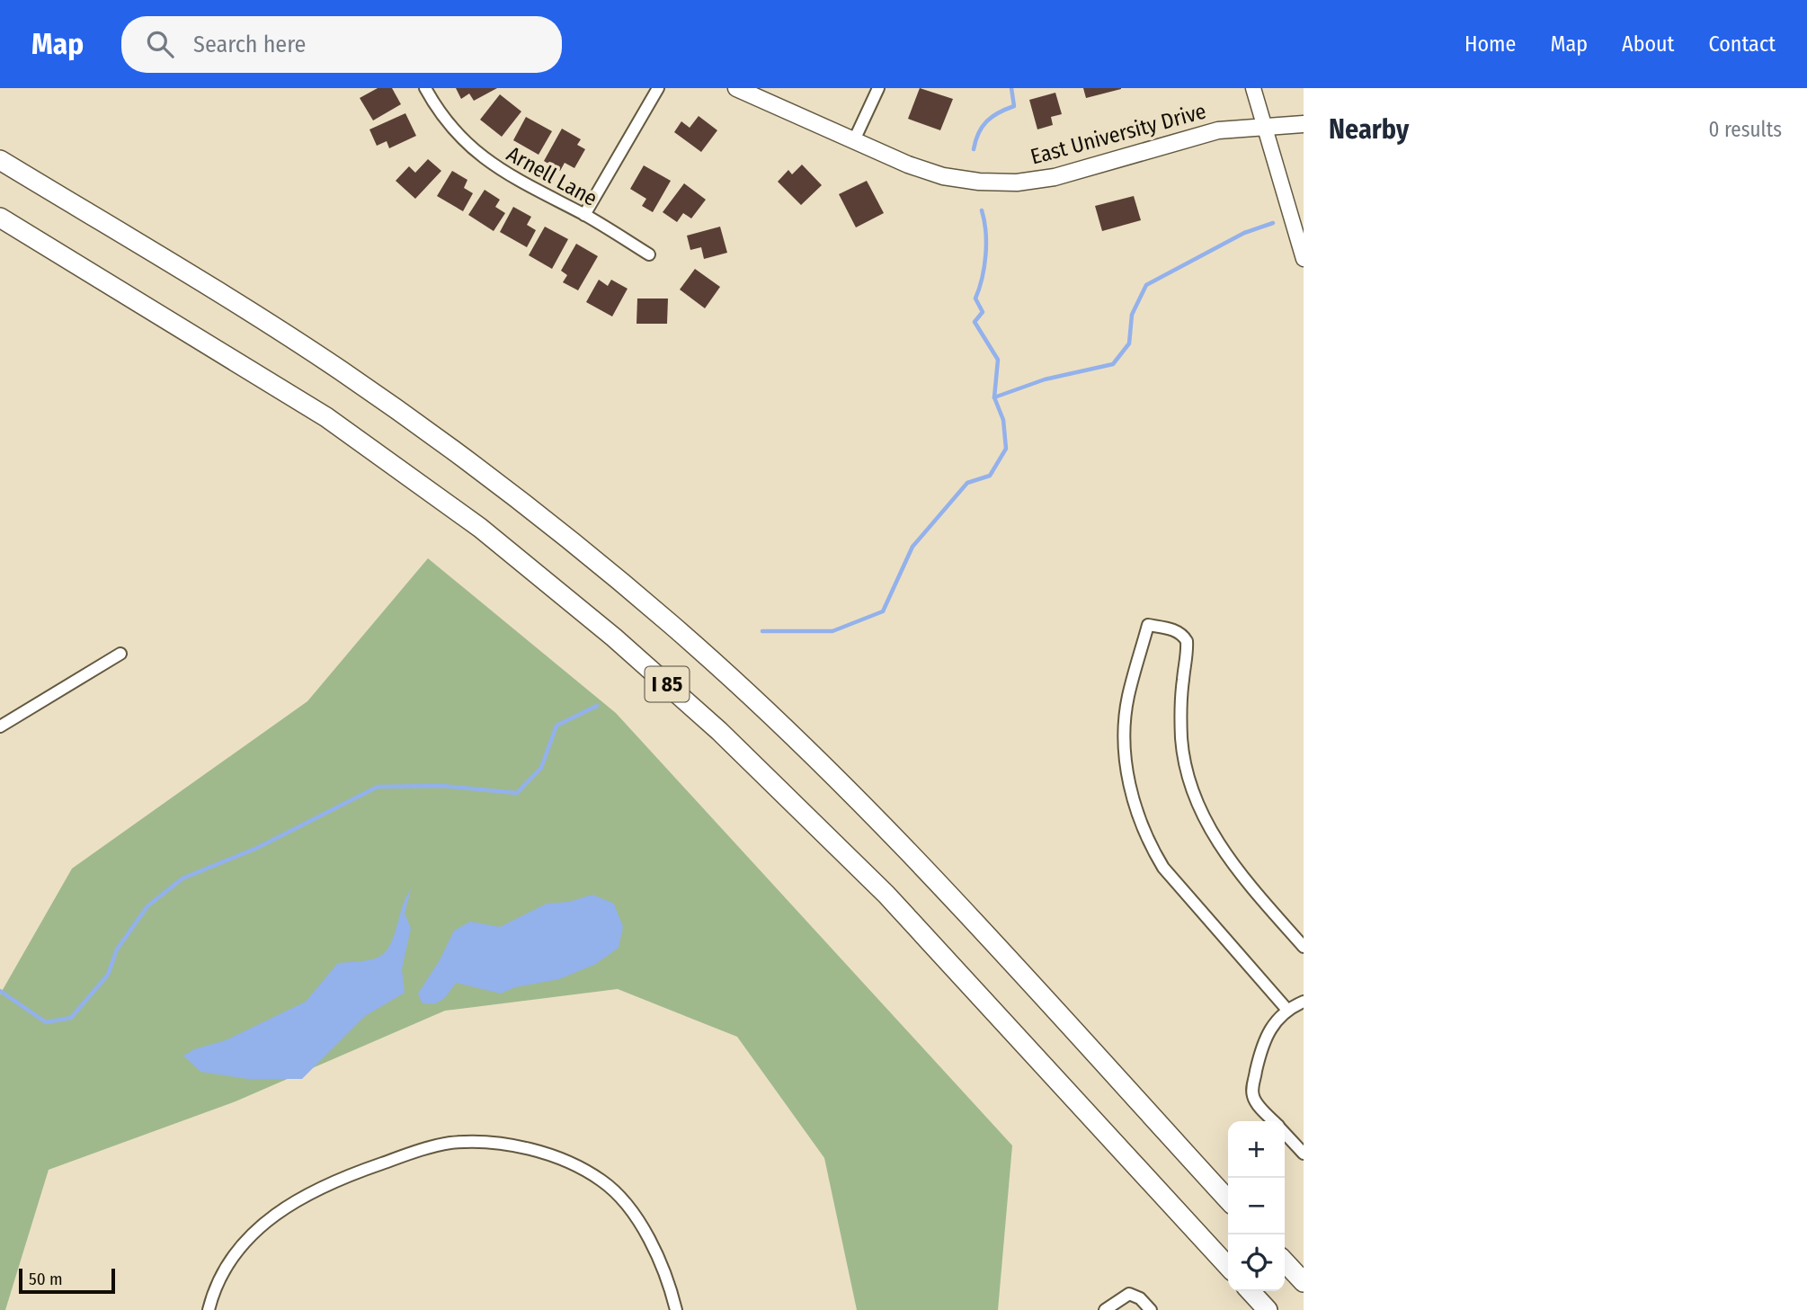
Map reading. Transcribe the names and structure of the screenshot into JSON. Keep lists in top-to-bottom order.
{
  "streets": {
    "highway": ["I 85"],
    "main road": ["East University Drive"],
    "street": ["Arnell Lane"]
  },
  "scale_bar": "50 m",
  "page": {
    "header": "Map",
    "search": "Search here",
    "nav": [
      "Home",
      "Map",
      "About",
      "Contact"
    ],
    "heading": ["Nearby", "0 results"],
    "map_buttons": ["+", "−"],
    "scale": "50 m"
  }
}
